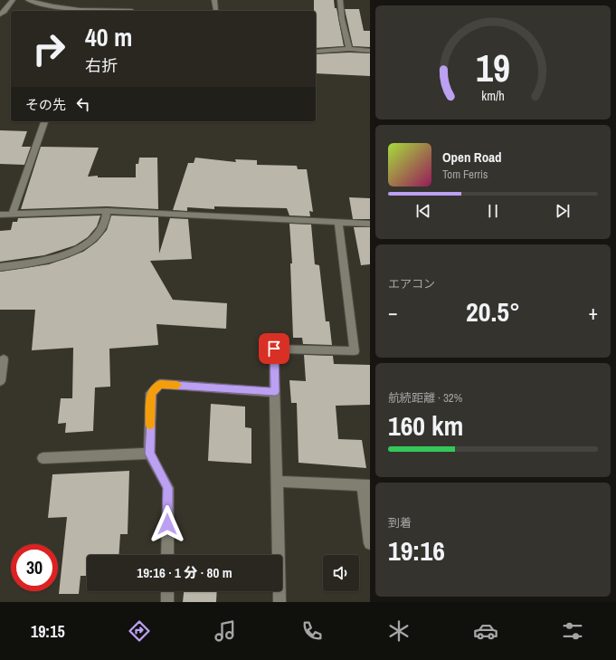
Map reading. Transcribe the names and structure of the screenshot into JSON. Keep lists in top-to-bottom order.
{
  "page": {
    "turn": ["40 m", "右折"],
    "then": "その先",
    "song": ["Open Road", "Tom Ferris"],
    "tile": [
      "エアコン",
      ["航続距離 · 32%", "160 km"],
      ["到着", "19:16"]
    ],
    "heat": ["−", "20.5°", "+"],
    "limit": "30",
    "trip": "19:16 · 1 分 · 80 m",
    "tabs": "19:15",
    "gauge": ["19", "km/h"]
  }
}
